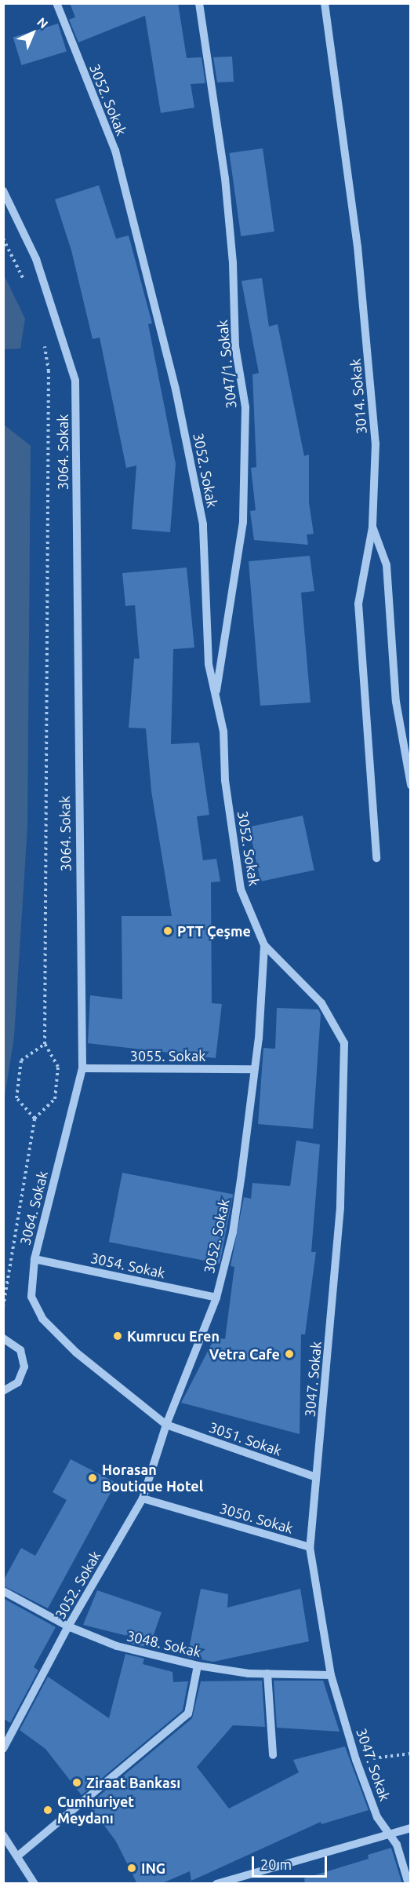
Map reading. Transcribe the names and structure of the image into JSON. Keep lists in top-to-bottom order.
{
  "streets": {
    "street": [
      "3052. Sokak",
      "3047/1. Sokak",
      "3014. Sokak",
      "3064. Sokak",
      "3055. Sokak",
      "3054. Sokak",
      "3047. Sokak",
      "3051. Sokak",
      "3050. Sokak",
      "3048. Sokak"
    ]
  },
  "crossings": [
    ["3052. Sokak", "3047/1. Sokak"],
    ["3052. Sokak", "3064. Sokak"],
    ["3052. Sokak", "3055. Sokak"],
    ["3052. Sokak", "3054. Sokak"],
    ["3052. Sokak", "3047. Sokak"],
    ["3052. Sokak", "3051. Sokak"],
    ["3052. Sokak", "3050. Sokak"],
    ["3052. Sokak", "3048. Sokak"],
    ["3064. Sokak", "3055. Sokak"],
    ["3064. Sokak", "3054. Sokak"],
    ["3064. Sokak", "3051. Sokak"],
    ["3047. Sokak", "3051. Sokak"],
    ["3047. Sokak", "3050. Sokak"],
    ["3047. Sokak", "3048. Sokak"]
  ],
  "places": [
    "PTT Çeşme",
    "Kumrucu Eren",
    "Vetra Cafe",
    "Horasan Boutique Hotel",
    "Ziraat Bankası",
    "Cumhuriyet Meydanı",
    "ING"
  ],
  "scale_bar": "20 m",
  "north": "top right"
}
